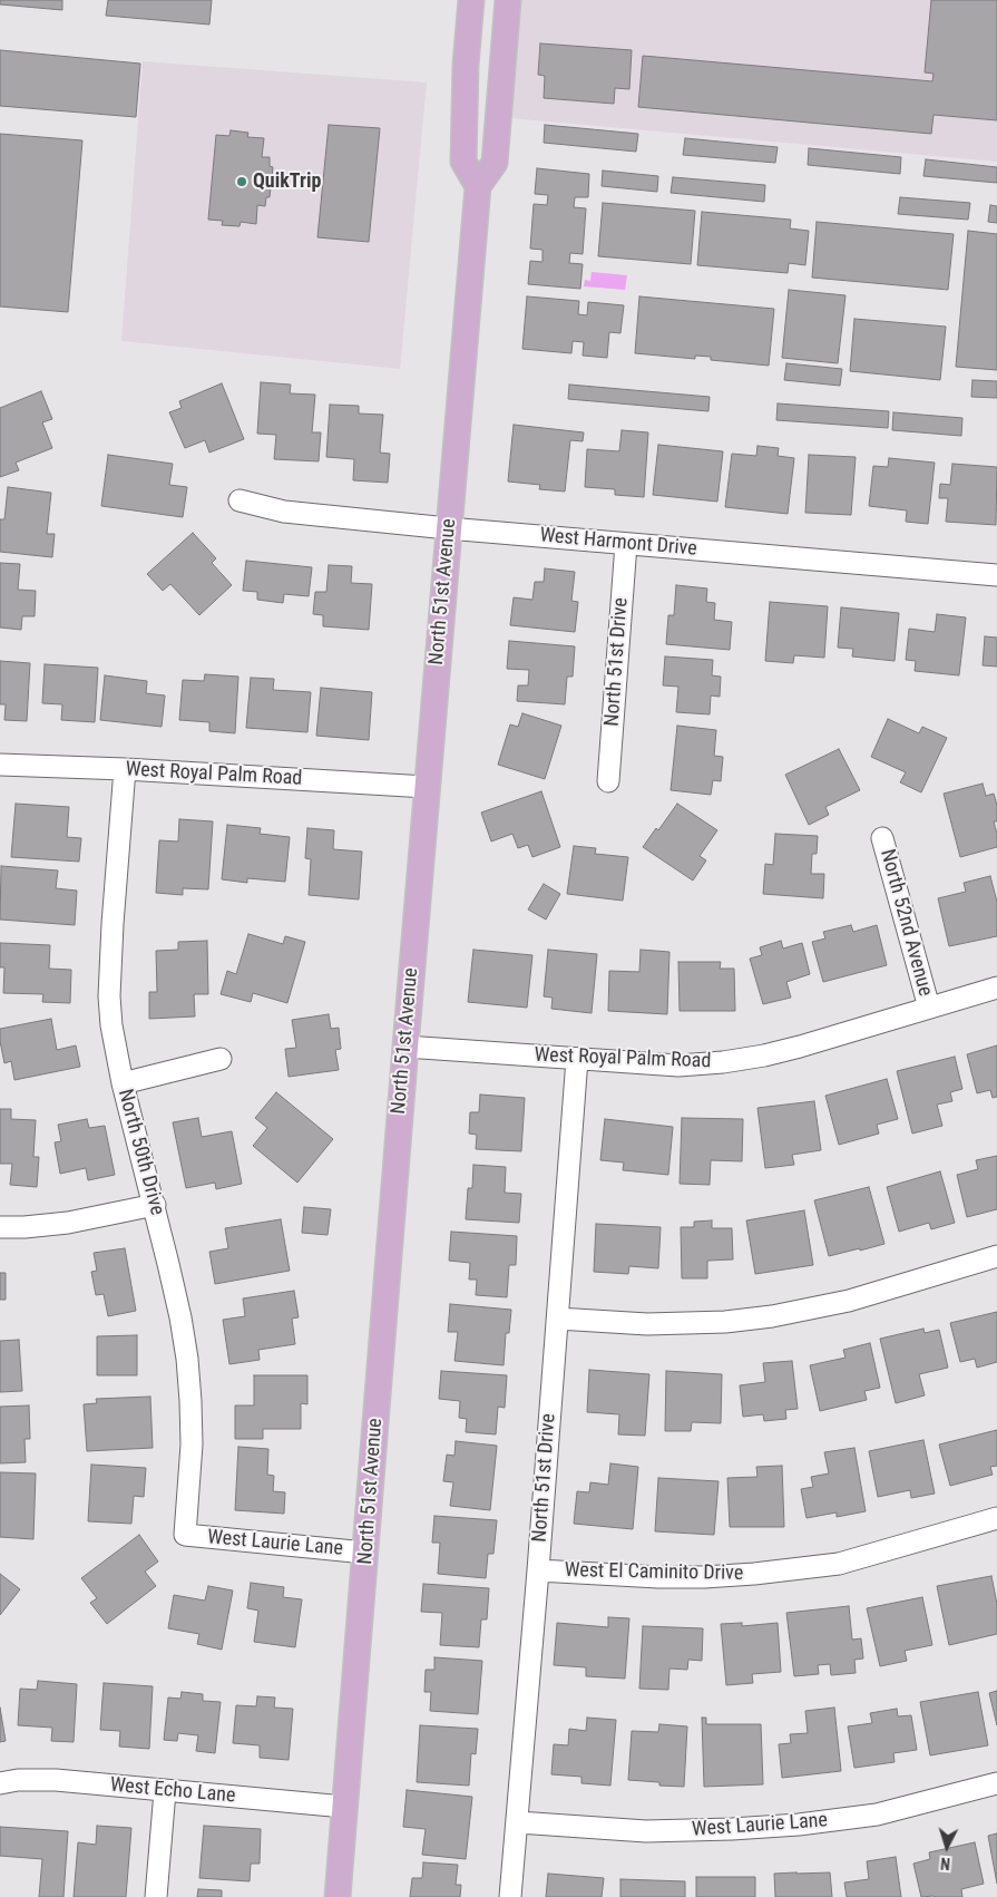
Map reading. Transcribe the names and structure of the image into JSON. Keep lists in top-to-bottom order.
{
  "streets": {
    "main road": ["North 51st Avenue"],
    "street": [
      "West Harmont Drive",
      "North 51st Drive",
      "West Royal Palm Road",
      "North 52nd Avenue",
      "North 50th Drive",
      "West Laurie Lane",
      "West El Caminito Drive",
      "West Echo Lane"
    ]
  },
  "crossings": [
    ["West Harmont Drive", "North 51st Avenue"],
    ["West Harmont Drive", "North 51st Drive"],
    ["North 51st Avenue", "West Royal Palm Road"],
    ["North 51st Avenue", "West Laurie Lane"],
    ["North 51st Avenue", "West Echo Lane"],
    ["North 51st Drive", "West Royal Palm Road"],
    ["North 51st Drive", "West Laurie Lane"],
    ["North 51st Drive", "West El Caminito Drive"],
    ["West Royal Palm Road", "North 52nd Avenue"],
    ["West Royal Palm Road", "North 50th Drive"],
    ["North 50th Drive", "West Laurie Lane"]
  ],
  "places": ["QuikTrip"],
  "north": "bottom"
}
